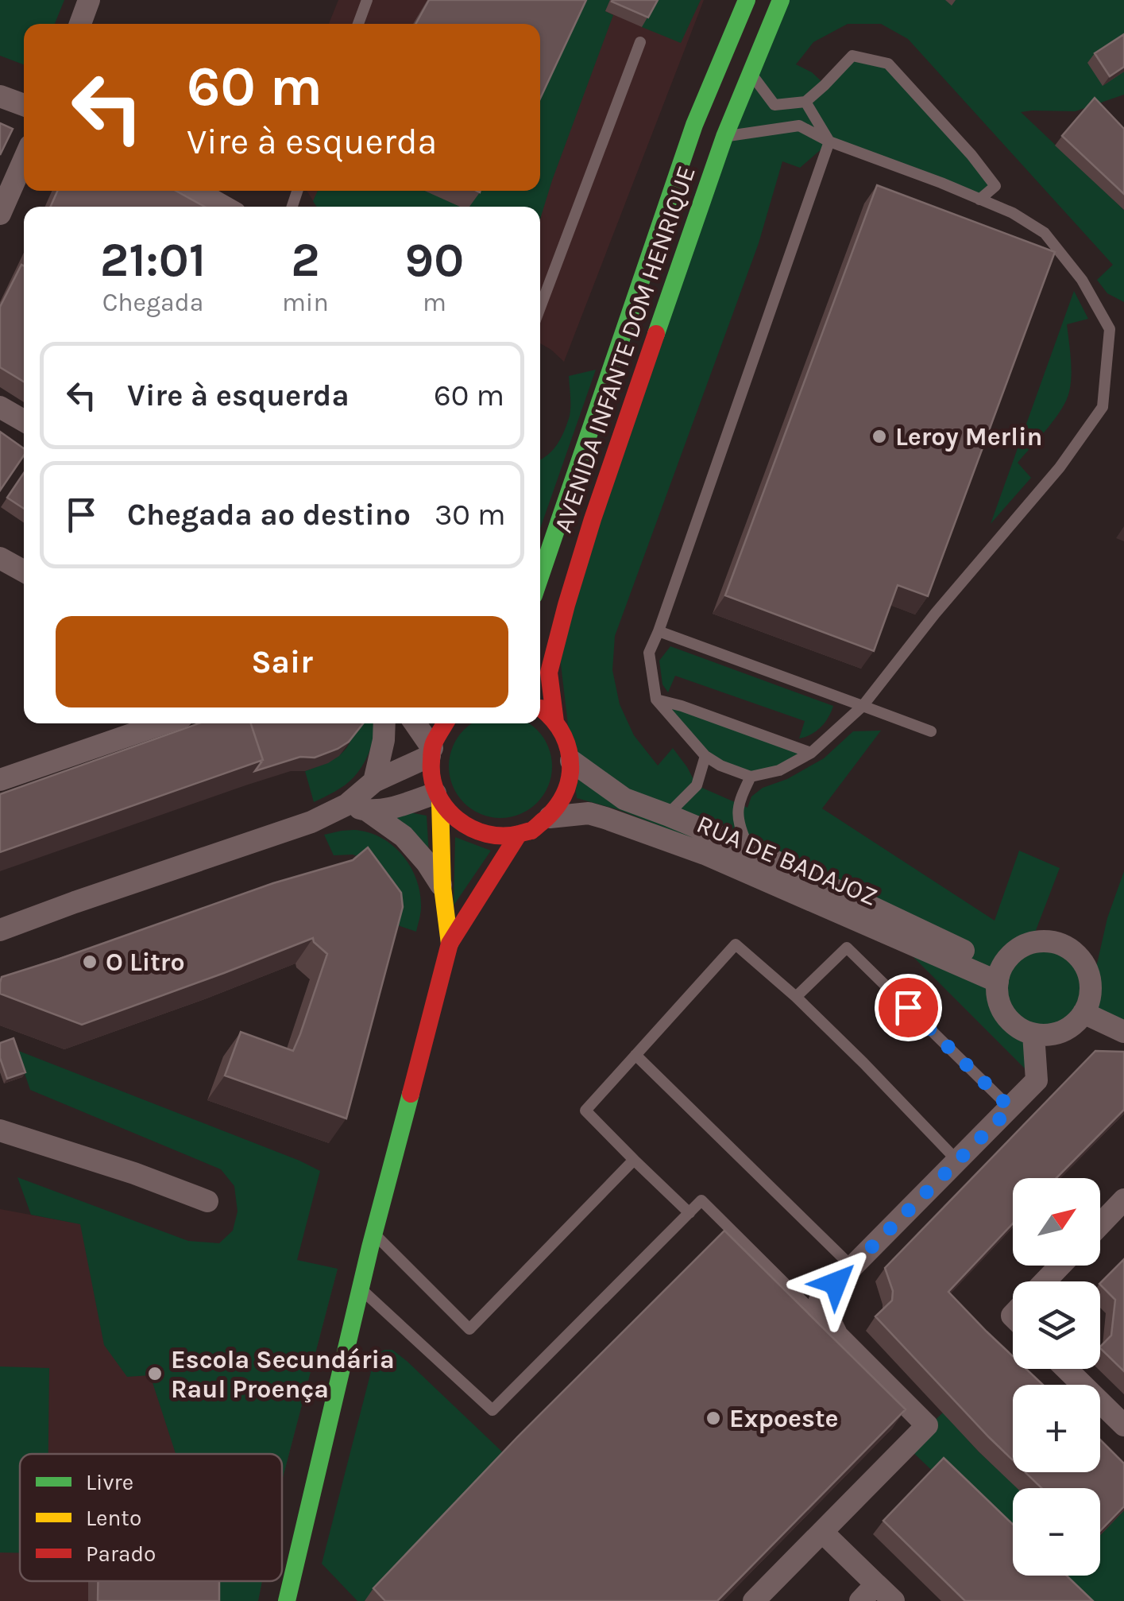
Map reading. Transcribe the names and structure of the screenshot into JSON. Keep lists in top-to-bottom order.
{
  "streets": {
    "main road": ["AVENIDA INFANTE DOM HENRIQUE"],
    "street": ["RUA DE BADAJOZ"]
  },
  "places": [
    "Leroy Merlin",
    "O Litro",
    "Escola Secundária Raul Proença",
    "Expoeste"
  ],
  "legend": ["Livre", "Lento", "Parado"],
  "north": "top right",
  "page": {
    "turn": ["60 m", "Vire à esquerda"],
    "eta": [
      "21:01",
      "Chegada",
      "2",
      "min",
      "90",
      "m"
    ],
    "list": [
      {
        "name": "Vire à esquerda",
        "value": "60 m"
      },
      {
        "name": "Chegada ao destino",
        "value": "30 m"
      }
    ],
    "buttons": "Sair",
    "map_buttons": ["+", "−"]
  }
}
